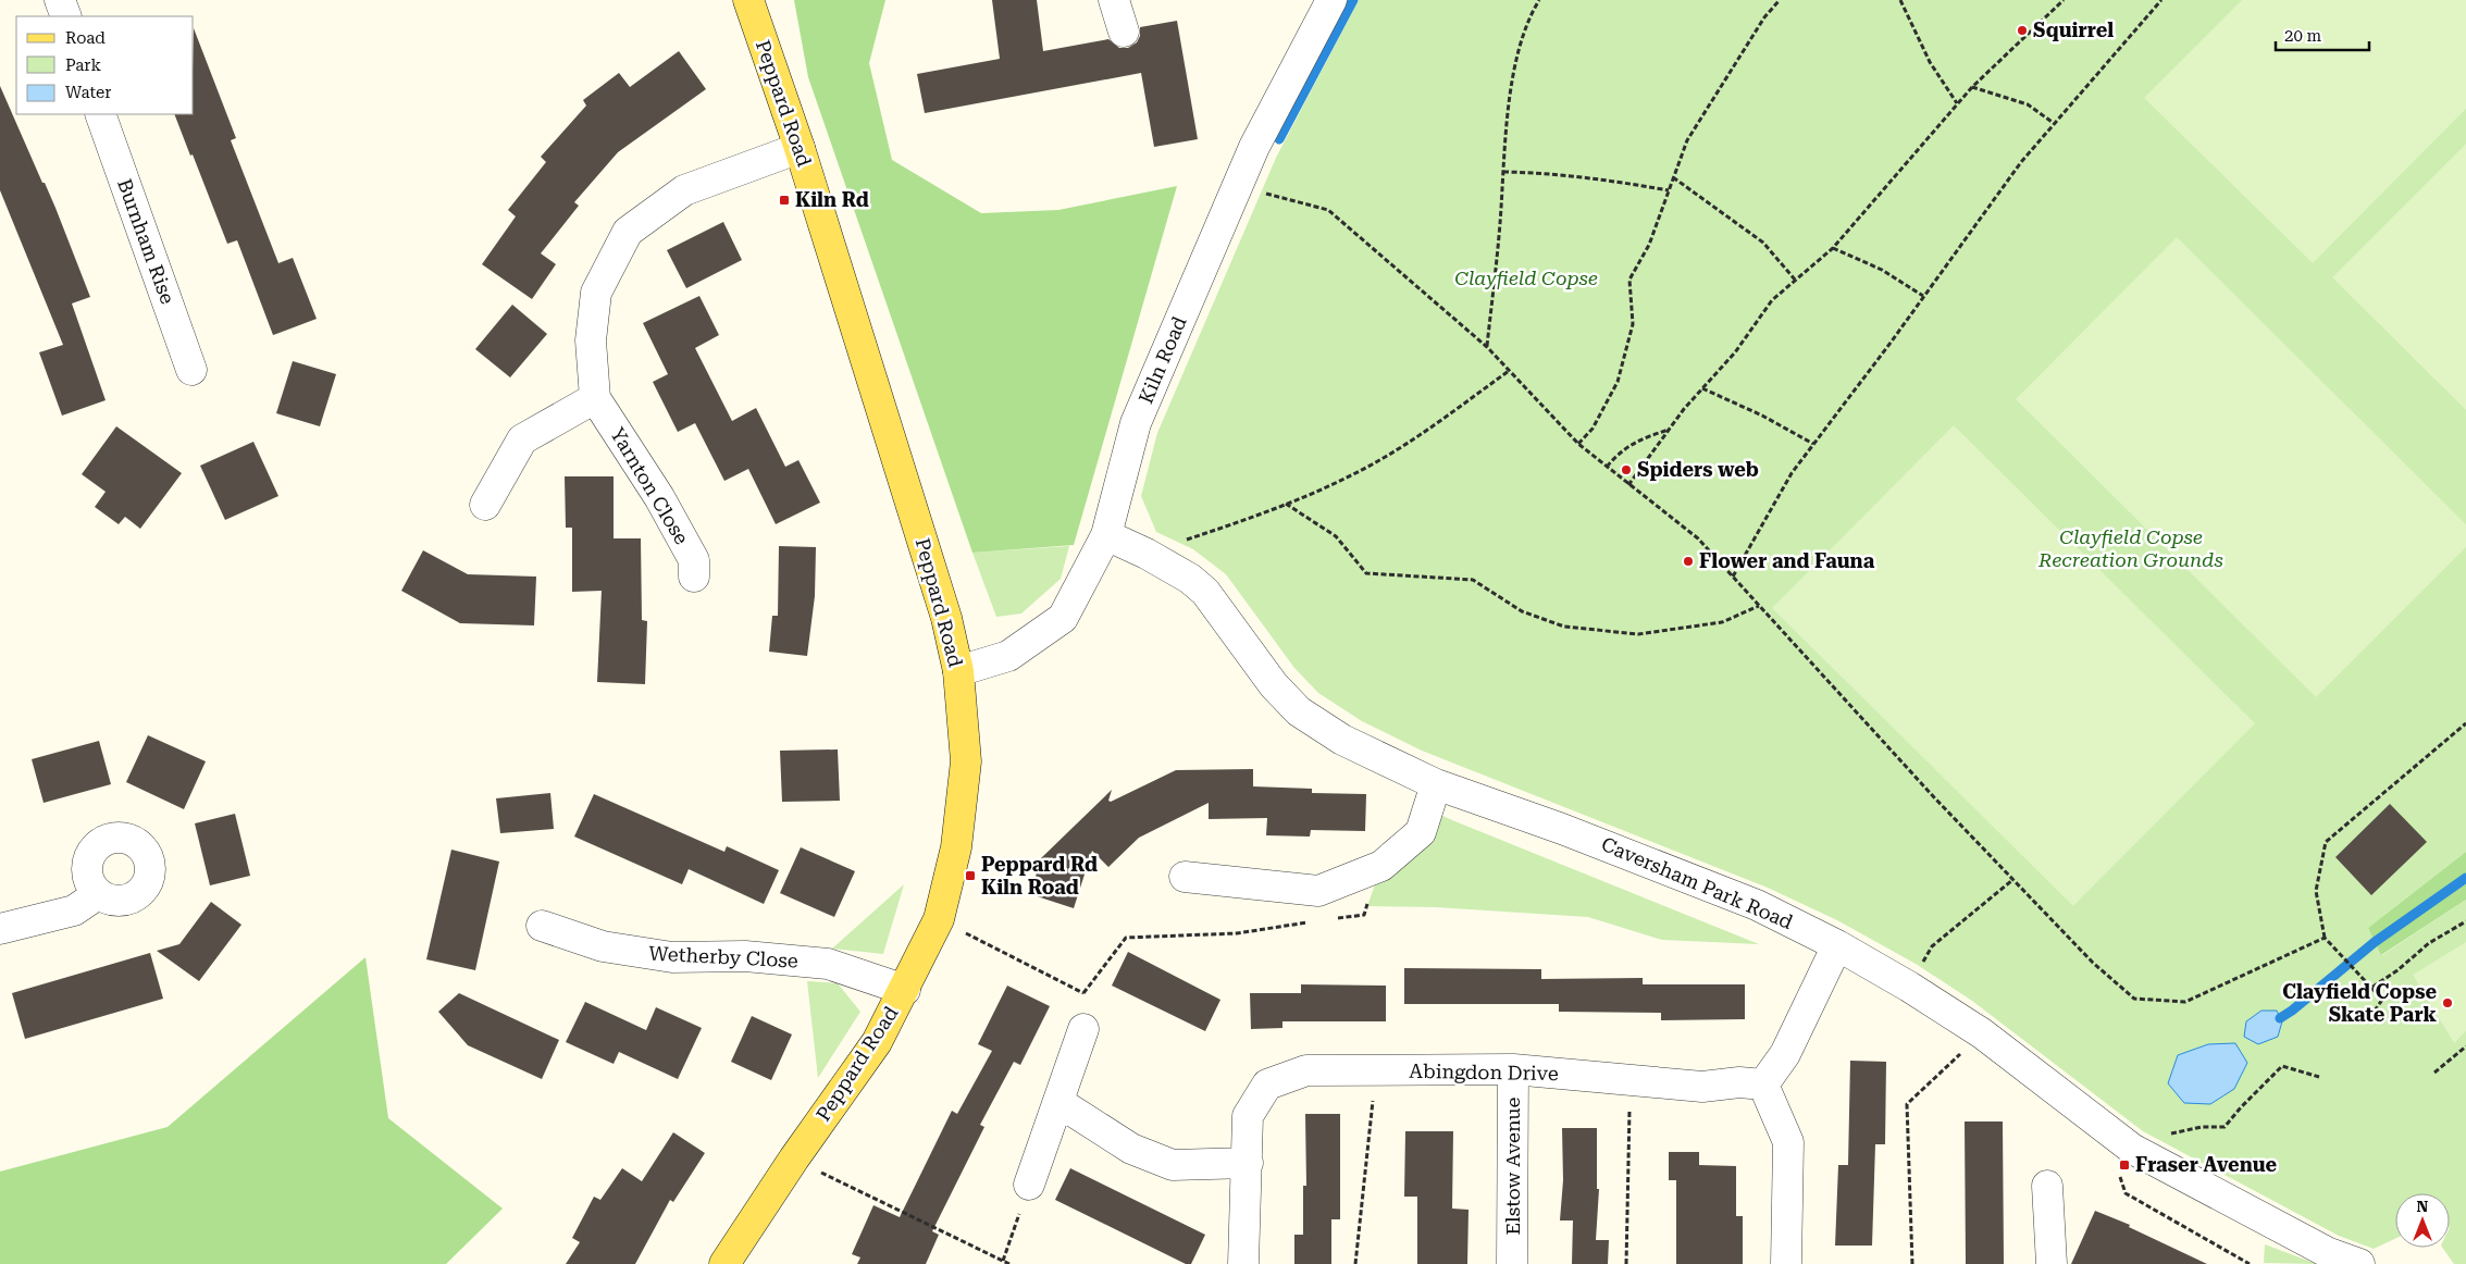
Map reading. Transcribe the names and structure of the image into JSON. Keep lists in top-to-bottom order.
{
  "streets": {
    "main road": ["Peppard Road"],
    "street": [
      "Burnham Rise",
      "Kiln Road",
      "Yarnton Close",
      "Caversham Park Road",
      "Wetherby Close",
      "Abingdon Drive",
      "Elstow Avenue"
    ]
  },
  "crossings": [
    ["Peppard Road", "Kiln Road"],
    ["Peppard Road", "Yarnton Close"],
    ["Peppard Road", "Wetherby Close"],
    ["Kiln Road", "Caversham Park Road"],
    ["Abingdon Drive", "Elstow Avenue"]
  ],
  "parks": ["Clayfield Copse", "Clayfield Copse Recreation Grounds"],
  "places": {
    "other": [
      "Squirrel",
      "Spiders web",
      "Flower and Fauna",
      "Clayfield Copse Skate Park"
    ],
    "transit": ["Kiln Rd", "Peppard Rd Kiln Road", "Fraser Avenue"]
  },
  "legend": ["Road", "Park", "Water"],
  "scale_bar": "20 m",
  "north": "top"
}
